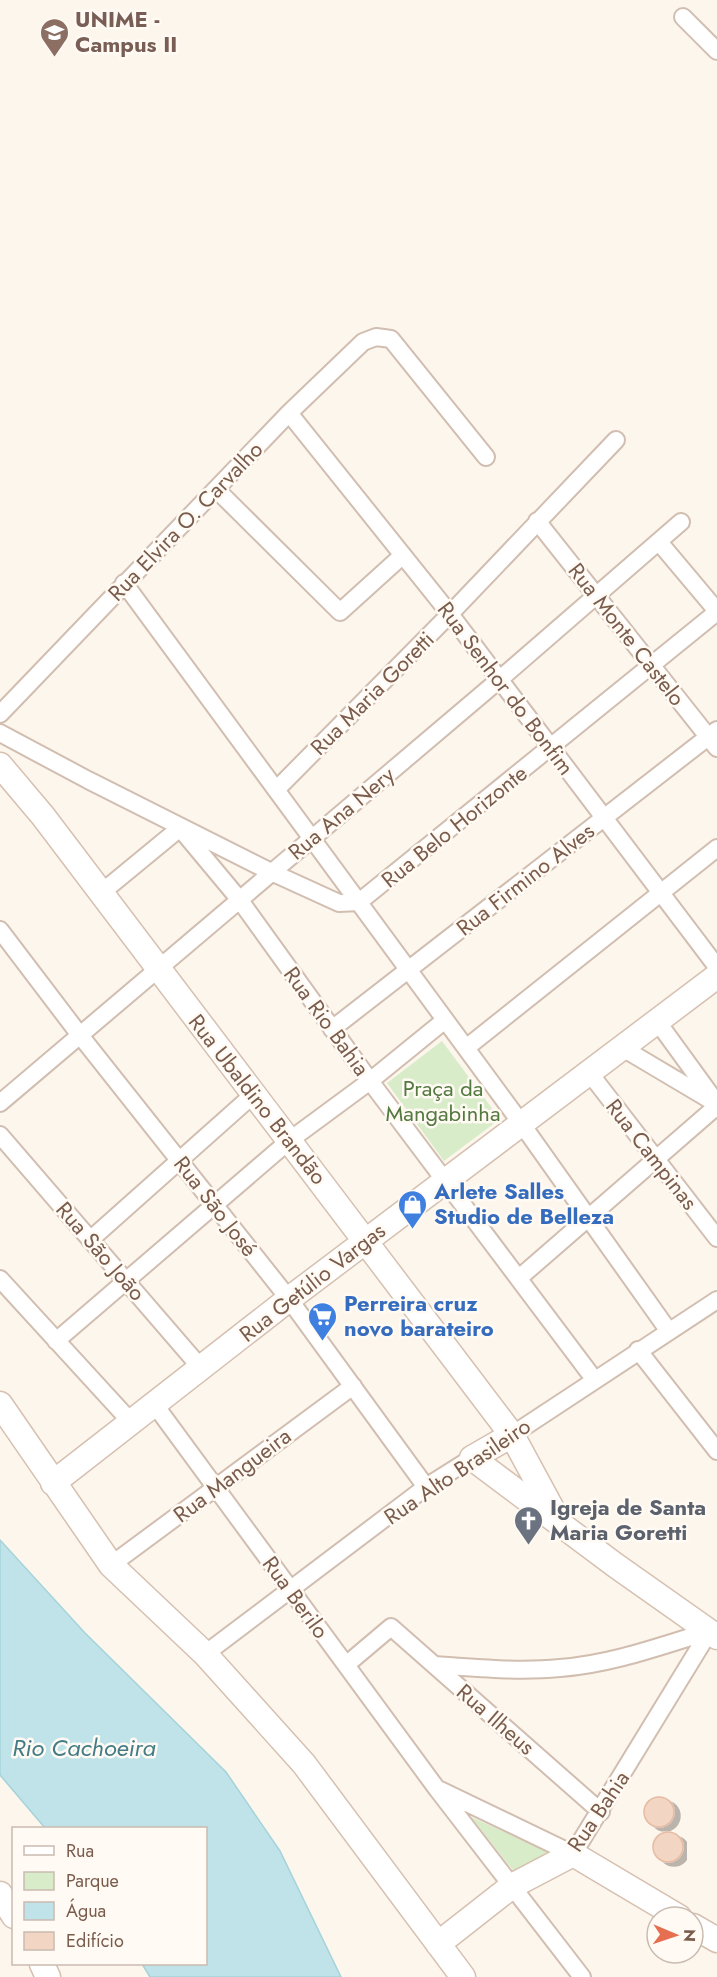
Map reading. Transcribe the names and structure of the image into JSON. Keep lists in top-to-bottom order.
{
  "streets": {
    "street": [
      "Rua Elvira O. Carvalho",
      "Rua Monte Castelo",
      "Rua Senhor do Bonfim",
      "Rua Maria Goretti",
      "Rua Ana Nery",
      "Rua Belo Horizonte",
      "Rua Firmino Alves",
      "Rua Rio Bahia",
      "Rua Ubaldino Brandão",
      "Rua Campinas",
      "Rua São José",
      "Rua São João",
      "Rua Getúlio Vargas",
      "Rua Alto Brasileiro",
      "Rua Mangueira",
      "Rua Berilo",
      "Rua Ilheus",
      "Rua Bahia"
    ]
  },
  "crossings": [
    ["Rua Elvira O. Carvalho", "Rua Senhor do Bonfim"],
    ["Rua Monte Castelo", "Rua Maria Goretti"],
    ["Rua Monte Castelo", "Rua Ana Nery"],
    ["Rua Monte Castelo", "Rua Belo Horizonte"],
    ["Rua Monte Castelo", "Rua Firmino Alves"],
    ["Rua Senhor do Bonfim", "Rua Maria Goretti"],
    ["Rua Senhor do Bonfim", "Rua Ana Nery"],
    ["Rua Senhor do Bonfim", "Rua Belo Horizonte"],
    ["Rua Senhor do Bonfim", "Rua Firmino Alves"],
    ["Rua Ana Nery", "Rua Rio Bahia"],
    ["Rua Ana Nery", "Rua Ubaldino Brandão"],
    ["Rua Ana Nery", "Rua São José"],
    ["Rua Firmino Alves", "Rua Rio Bahia"],
    ["Rua Rio Bahia", "Rua Getúlio Vargas"],
    ["Rua Rio Bahia", "Rua Alto Brasileiro"],
    ["Rua Ubaldino Brandão", "Rua Getúlio Vargas"],
    ["Rua Ubaldino Brandão", "Rua Alto Brasileiro"],
    ["Rua Campinas", "Rua Getúlio Vargas"],
    ["Rua São José", "Rua Getúlio Vargas"],
    ["Rua São José", "Rua Alto Brasileiro"],
    ["Rua São José", "Rua Mangueira"],
    ["Rua São João", "Rua Getúlio Vargas"],
    ["Rua Getúlio Vargas", "Rua Berilo"],
    ["Rua Alto Brasileiro", "Rua Berilo"],
    ["Rua Mangueira", "Rua Berilo"],
    ["Rua Berilo", "Rua Ilheus"],
    ["Rua Berilo", "Rua Bahia"],
    ["Rua Ilheus", "Rua Bahia"]
  ],
  "water": ["Rio Cachoeira"],
  "parks": ["Praça da Mangabinha"],
  "places": {
    "school or university": ["UNIME - Campus II"],
    "shop": ["Arlete Salles Studio de Belleza"],
    "supermarket": ["Perreira cruz novo barateiro"],
    "church": ["Igreja de Santa Maria Goretti"]
  },
  "legend": [
    "Rua",
    "Parque",
    "Água",
    "Edifício"
  ],
  "north": "right"
}
